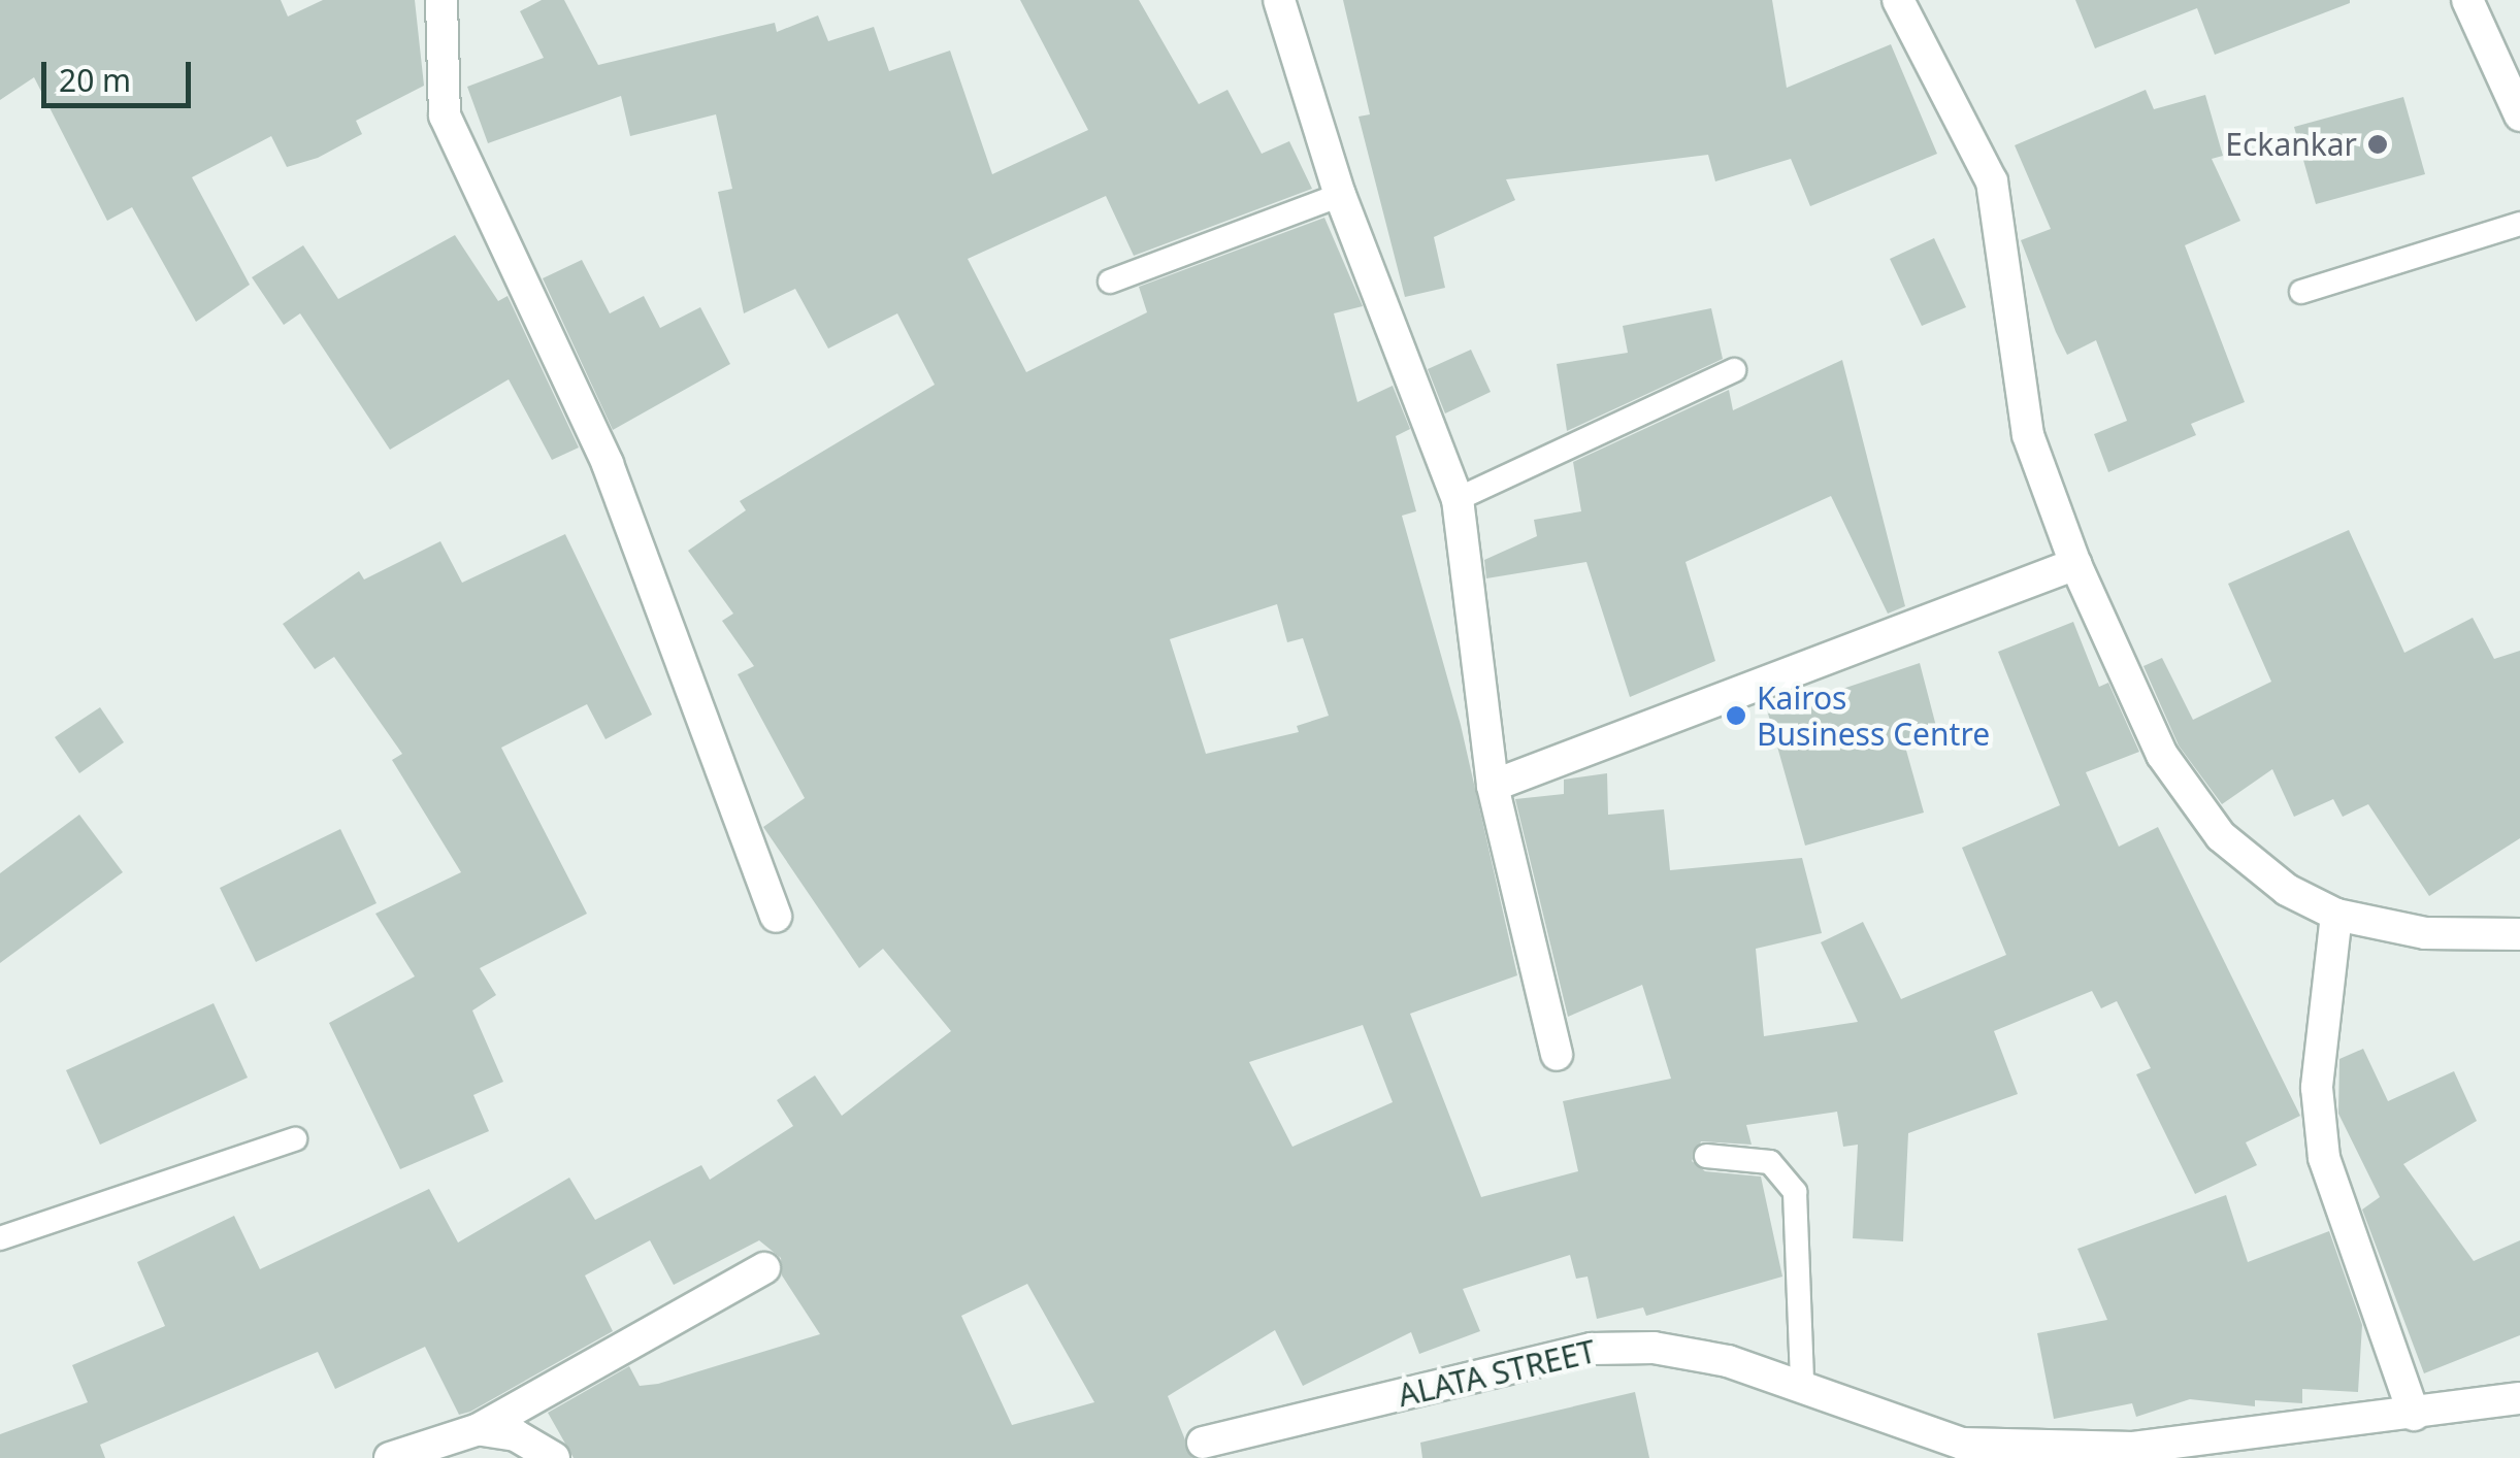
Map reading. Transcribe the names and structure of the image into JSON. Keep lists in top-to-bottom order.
{
  "streets": {
    "street": ["ALATA STREET"]
  },
  "places": ["Eckankar", "Kairos Business Centre"],
  "scale_bar": "20 m"
}
